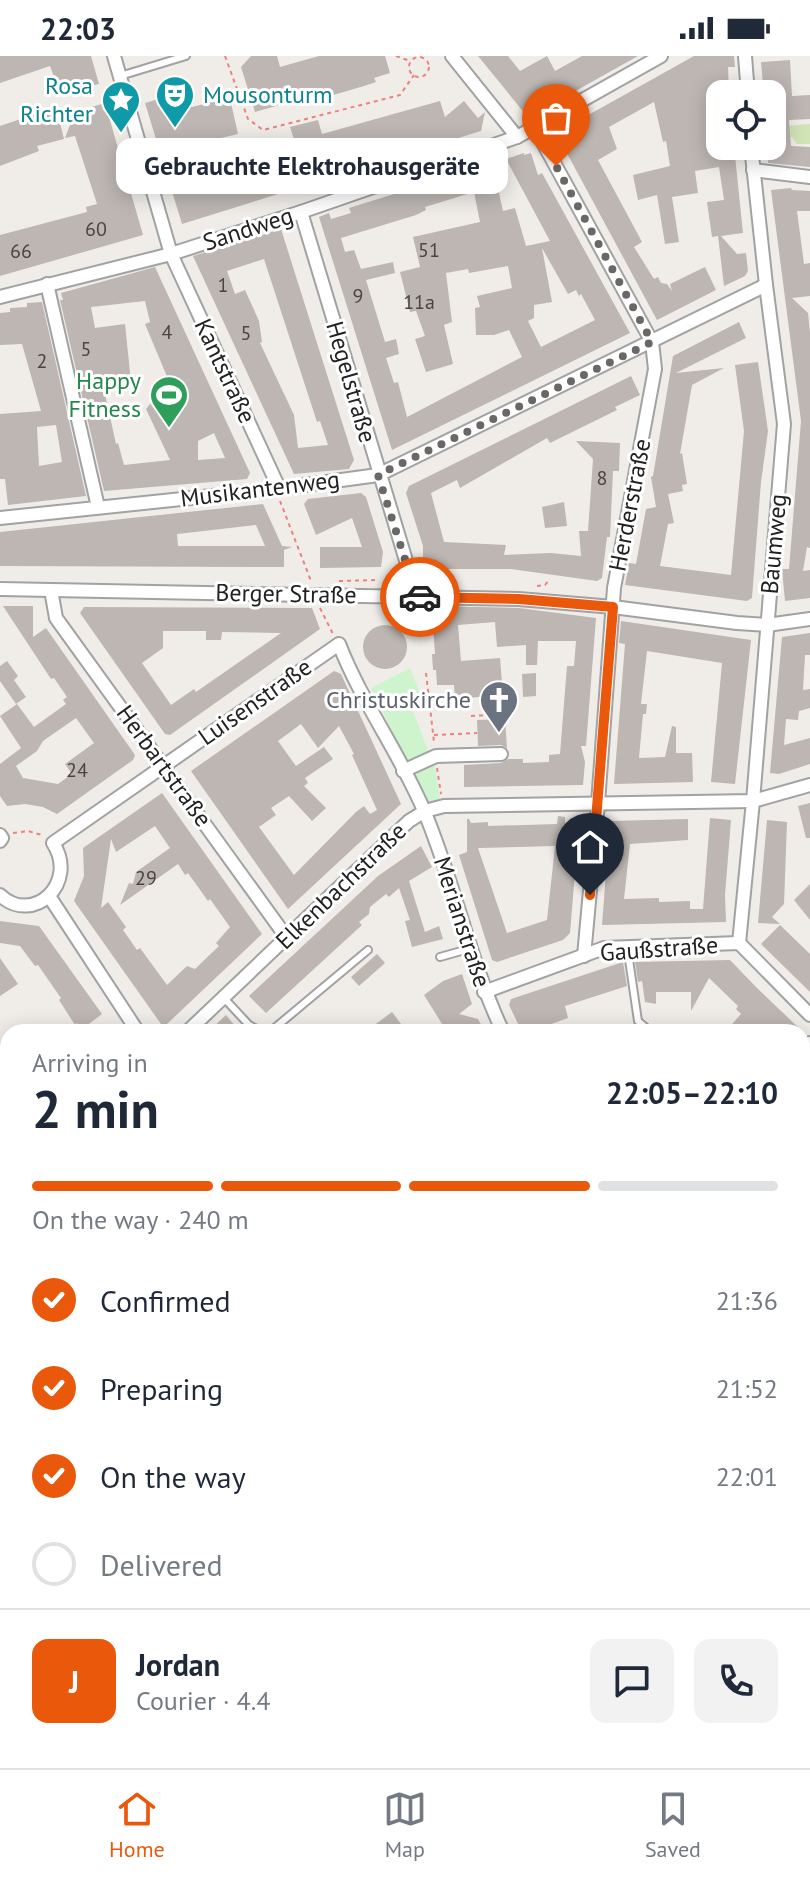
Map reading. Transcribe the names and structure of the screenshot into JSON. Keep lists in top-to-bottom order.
{
  "streets": {
    "street": [
      "Sandweg",
      "Kantstraße",
      "Hegelstraße",
      "Musikantenweg",
      "Herderstraße",
      "Baumweg",
      "Berger Straße",
      "Luisenstraße",
      "Herbartstraße",
      "Elkenbachstraße",
      "Merianstraße",
      "Gaußstraße"
    ]
  },
  "crossings": [
    ["Sandweg", "Kantstraße"],
    ["Sandweg", "Hegelstraße"],
    ["Kantstraße", "Musikantenweg"],
    ["Hegelstraße", "Musikantenweg"],
    ["Hegelstraße", "Berger Straße"],
    ["Musikantenweg", "Herderstraße"],
    ["Musikantenweg", "Baumweg"],
    ["Herderstraße", "Berger Straße"],
    ["Herderstraße", "Elkenbachstraße"],
    ["Herderstraße", "Gaußstraße"],
    ["Baumweg", "Berger Straße"],
    ["Baumweg", "Elkenbachstraße"],
    ["Baumweg", "Gaußstraße"],
    ["Berger Straße", "Herbartstraße"],
    ["Luisenstraße", "Herbartstraße"],
    ["Luisenstraße", "Merianstraße"],
    ["Herbartstraße", "Elkenbachstraße"],
    ["Elkenbachstraße", "Merianstraße"],
    ["Merianstraße", "Gaußstraße"]
  ],
  "places": {
    "theatre": ["Mousonturm"],
    "place": ["Rosa Richter"],
    "other": ["Gebrauchte Elektrohausgeräte"],
    "sports": ["Happy Fitness"],
    "church": ["Christuskirche"]
  },
  "house_numbers": [
    "60",
    "51",
    "66",
    "1",
    "9",
    "11a",
    "4",
    "5",
    "5",
    "2",
    "8",
    "24",
    "29"
  ],
  "page": {
    "status": "22:03",
    "bubble": "Gebrauchte Elektrohausgeräte",
    "heading": ["2 min", "Arriving in", "22:05–22:10"],
    "panel": ["Jordan", "Courier · 4.4"],
    "bar": "On the way · 240 m",
    "list": [
      ["Confirmed", "21:36"],
      ["Preparing", "21:52"],
      ["On the way", "22:01"],
      "Delivered"
    ],
    "round": "J",
    "tabs": ["Home", "Map", "Saved"]
  }
}
